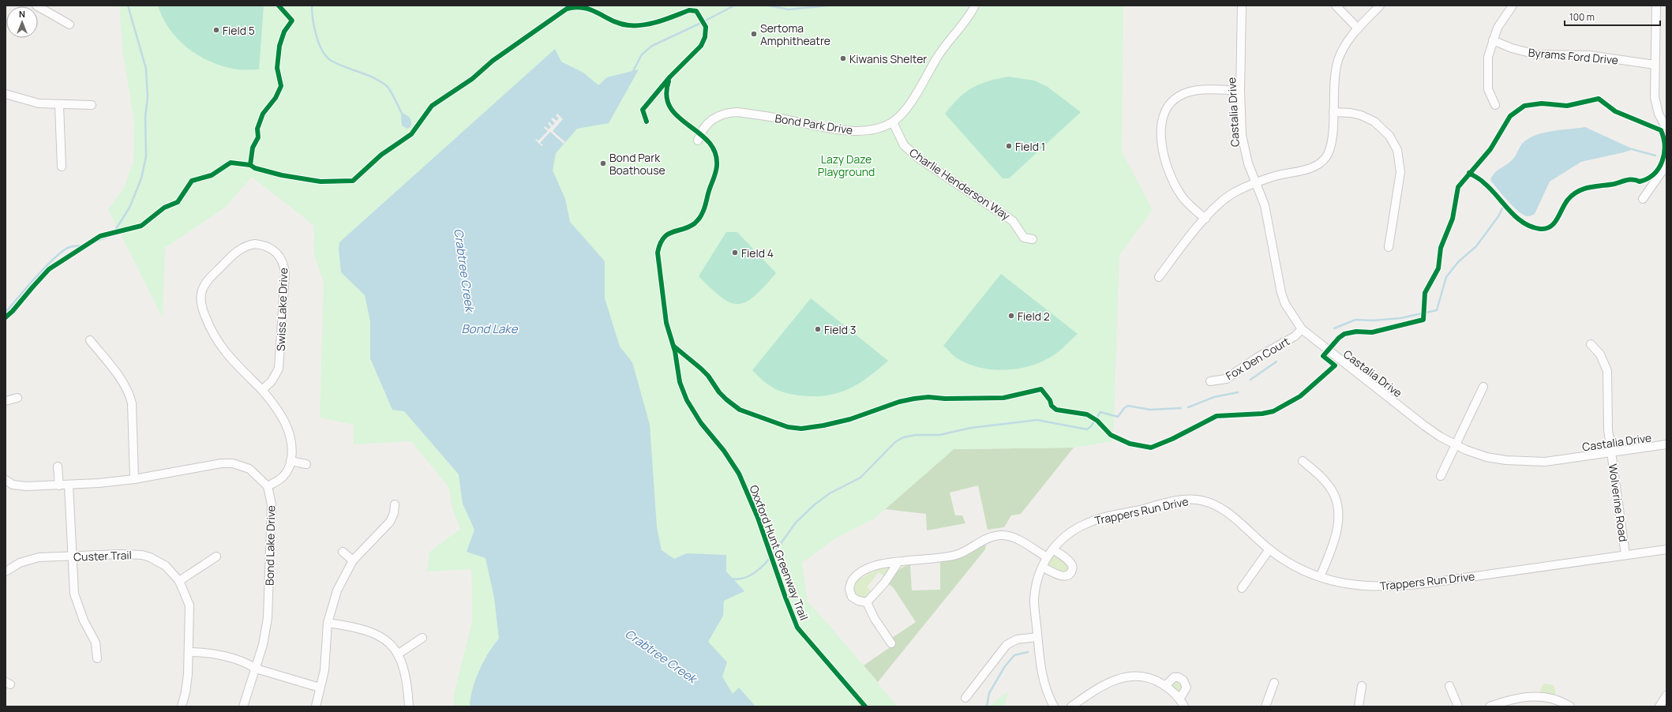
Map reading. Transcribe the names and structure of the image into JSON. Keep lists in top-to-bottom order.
{
  "streets": {
    "street": [
      "Byrams Ford Drive",
      "Castalia Drive",
      "Bond Park Drive",
      "Charlie Henderson Way",
      "Swiss Lake Drive",
      "Fox Den Court",
      "Wolverine Road",
      "Trappers Run Drive",
      "Bond Lake Drive",
      "Custer Trail"
    ],
    "cycle path": ["Oxxford Hunt Greenway Trail"]
  },
  "crossings": [
    ["Castalia Drive", "Fox Den Court"],
    ["Castalia Drive", "Wolverine Road"],
    ["Bond Park Drive", "Charlie Henderson Way"],
    ["Swiss Lake Drive", "Bond Lake Drive"],
    ["Wolverine Road", "Trappers Run Drive"]
  ],
  "water": ["Crabtree Creek", "Bond Lake"],
  "parks": ["Lazy Daze Playground"],
  "places": [
    "Field 5",
    "Sertoma Amphitheatre",
    "Kiwanis Shelter",
    "Field 1",
    "Bond Park Boathouse",
    "Field 4",
    "Field 2",
    "Field 3"
  ],
  "scale_bar": "100 m",
  "north": "top"
}
